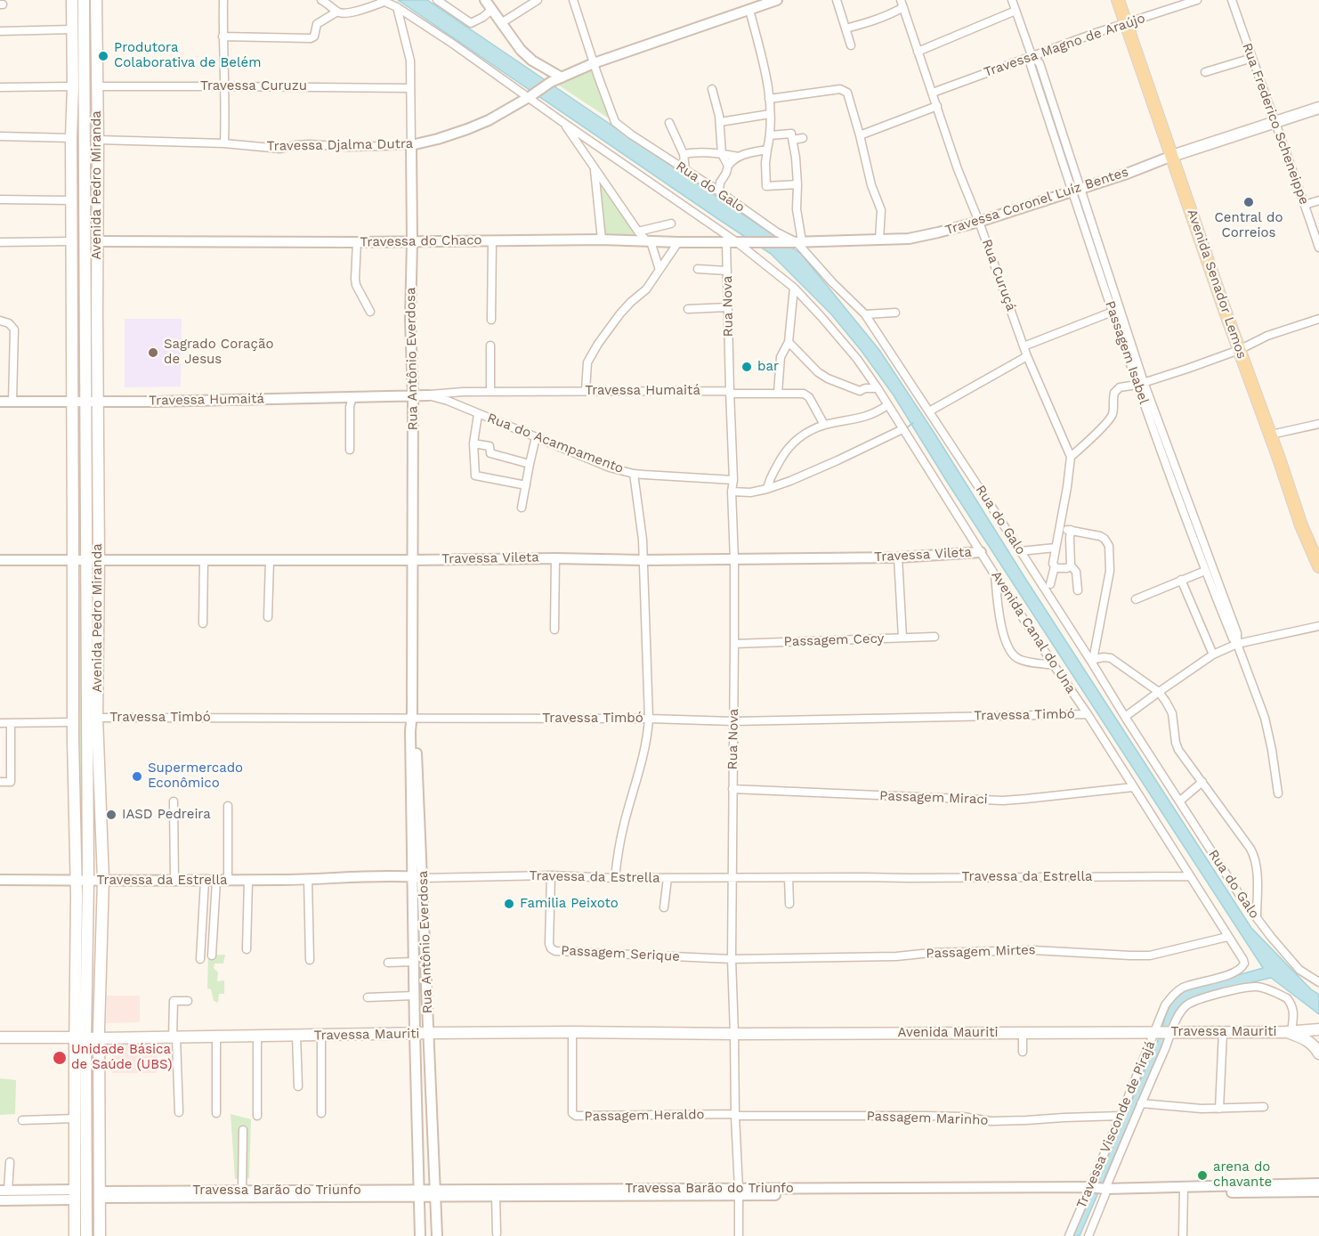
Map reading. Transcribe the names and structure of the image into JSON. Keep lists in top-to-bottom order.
{
  "streets": {
    "main road": [
      "Avenida Pedro Miranda",
      "Travessa Coronel Luíz Bentes",
      "Avenida Senador Lemos",
      "Travessa Mauriti",
      "Avenida Mauriti"
    ],
    "street": [
      "Travessa Magno de Araújo",
      "Travessa Curuzu",
      "Rua Frederico Scheneippe",
      "Travessa Djalma Dutra",
      "Rua do Galo",
      "Travessa do Chaco",
      "Rua Curuçá",
      "Rua Nova",
      "Passagem Isabel",
      "Rua Antônio Everdosa",
      "Travessa Humaitá",
      "Rua do Acampamento",
      "Travessa Vileta",
      "Avenida Canal do Una",
      "Passagem Cecy",
      "Travessa Timbó",
      "Passagem Miraci",
      "Travessa da Estrella",
      "Passagem Mirtes",
      "Passagem Serique",
      "Passagem Heraldo",
      "Passagem Marinho",
      "Travessa Visconde de Pirajá",
      "Travessa Barão do Triunfo"
    ]
  },
  "crossings": [
    ["Travessa Magno de Araújo", "Rua Curuçá"],
    ["Travessa Magno de Araújo", "Avenida Senador Lemos"],
    ["Travessa Magno de Araújo", "Passagem Isabel"],
    ["Travessa Curuzu", "Avenida Pedro Miranda"],
    ["Travessa Curuzu", "Rua Antônio Everdosa"],
    ["Rua Frederico Scheneippe", "Travessa Coronel Luíz Bentes"],
    ["Travessa Djalma Dutra", "Avenida Pedro Miranda"],
    ["Travessa Djalma Dutra", "Rua do Galo"],
    ["Travessa Djalma Dutra", "Rua Antônio Everdosa"],
    ["Avenida Pedro Miranda", "Travessa do Chaco"],
    ["Avenida Pedro Miranda", "Travessa Humaitá"],
    ["Avenida Pedro Miranda", "Travessa Vileta"],
    ["Avenida Pedro Miranda", "Travessa Timbó"],
    ["Avenida Pedro Miranda", "Travessa da Estrella"],
    ["Avenida Pedro Miranda", "Travessa Mauriti"],
    ["Avenida Pedro Miranda", "Travessa Barão do Triunfo"],
    ["Rua do Galo", "Travessa Coronel Luíz Bentes"],
    ["Travessa Coronel Luíz Bentes", "Travessa do Chaco"],
    ["Travessa Coronel Luíz Bentes", "Rua Curuçá"],
    ["Travessa Coronel Luíz Bentes", "Avenida Senador Lemos"],
    ["Travessa Coronel Luíz Bentes", "Passagem Isabel"],
    ["Travessa Coronel Luíz Bentes", "Avenida Canal do Una"],
    ["Travessa do Chaco", "Rua Nova"],
    ["Travessa do Chaco", "Rua Antônio Everdosa"],
    ["Travessa do Chaco", "Avenida Canal do Una"],
    ["Rua Nova", "Travessa Humaitá"],
    ["Rua Nova", "Rua do Acampamento"],
    ["Rua Nova", "Travessa Vileta"],
    ["Rua Nova", "Passagem Cecy"],
    ["Rua Nova", "Travessa Timbó"],
    ["Rua Nova", "Passagem Miraci"],
    ["Rua Nova", "Travessa da Estrella"],
    ["Rua Nova", "Passagem Mirtes"],
    ["Rua Nova", "Passagem Serique"],
    ["Rua Nova", "Travessa Mauriti"],
    ["Rua Nova", "Avenida Mauriti"],
    ["Rua Nova", "Passagem Heraldo"],
    ["Rua Nova", "Passagem Marinho"],
    ["Rua Nova", "Travessa Barão do Triunfo"],
    ["Rua Antônio Everdosa", "Travessa Humaitá"],
    ["Rua Antônio Everdosa", "Rua do Acampamento"],
    ["Rua Antônio Everdosa", "Travessa Vileta"],
    ["Rua Antônio Everdosa", "Travessa Timbó"],
    ["Rua Antônio Everdosa", "Travessa da Estrella"],
    ["Rua Antônio Everdosa", "Travessa Mauriti"],
    ["Rua Antônio Everdosa", "Travessa Barão do Triunfo"],
    ["Travessa Humaitá", "Rua do Acampamento"],
    ["Travessa Vileta", "Avenida Canal do Una"],
    ["Avenida Canal do Una", "Travessa Timbó"],
    ["Avenida Canal do Una", "Passagem Miraci"],
    ["Avenida Canal do Una", "Travessa da Estrella"],
    ["Avenida Canal do Una", "Passagem Mirtes"],
    ["Avenida Canal do Una", "Travessa Visconde de Pirajá"],
    ["Travessa da Estrella", "Passagem Serique"],
    ["Passagem Mirtes", "Passagem Serique"],
    ["Travessa Mauriti", "Avenida Mauriti"],
    ["Travessa Mauriti", "Passagem Heraldo"],
    ["Travessa Mauriti", "Travessa Visconde de Pirajá"],
    ["Avenida Mauriti", "Travessa Visconde de Pirajá"],
    ["Passagem Heraldo", "Passagem Marinho"],
    ["Passagem Marinho", "Travessa Visconde de Pirajá"],
    ["Travessa Visconde de Pirajá", "Travessa Barão do Triunfo"]
  ],
  "places": [
    "Produtora Colaborativa de Belém",
    "Central do Correios",
    "Sagrado Coração de Jesus",
    "bar",
    "Supermercado Econômico",
    "IASD Pedreira",
    "Familia Peixoto",
    "Unidade Básica de Saúde (UBS)",
    "arena do chavante"
  ]
}
